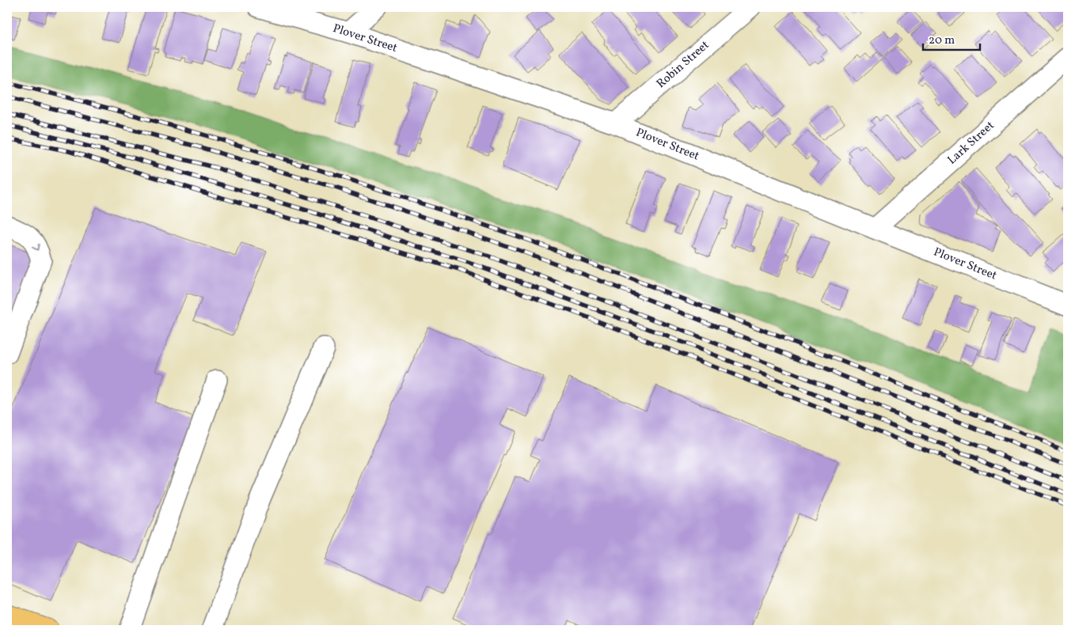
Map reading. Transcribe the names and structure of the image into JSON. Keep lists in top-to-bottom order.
{
  "streets": {
    "street": ["Plover Street", "Robin Street", "Lark Street"]
  },
  "crossings": [
    ["Plover Street", "Robin Street"],
    ["Plover Street", "Lark Street"]
  ],
  "scale_bar": "20 m"
}
